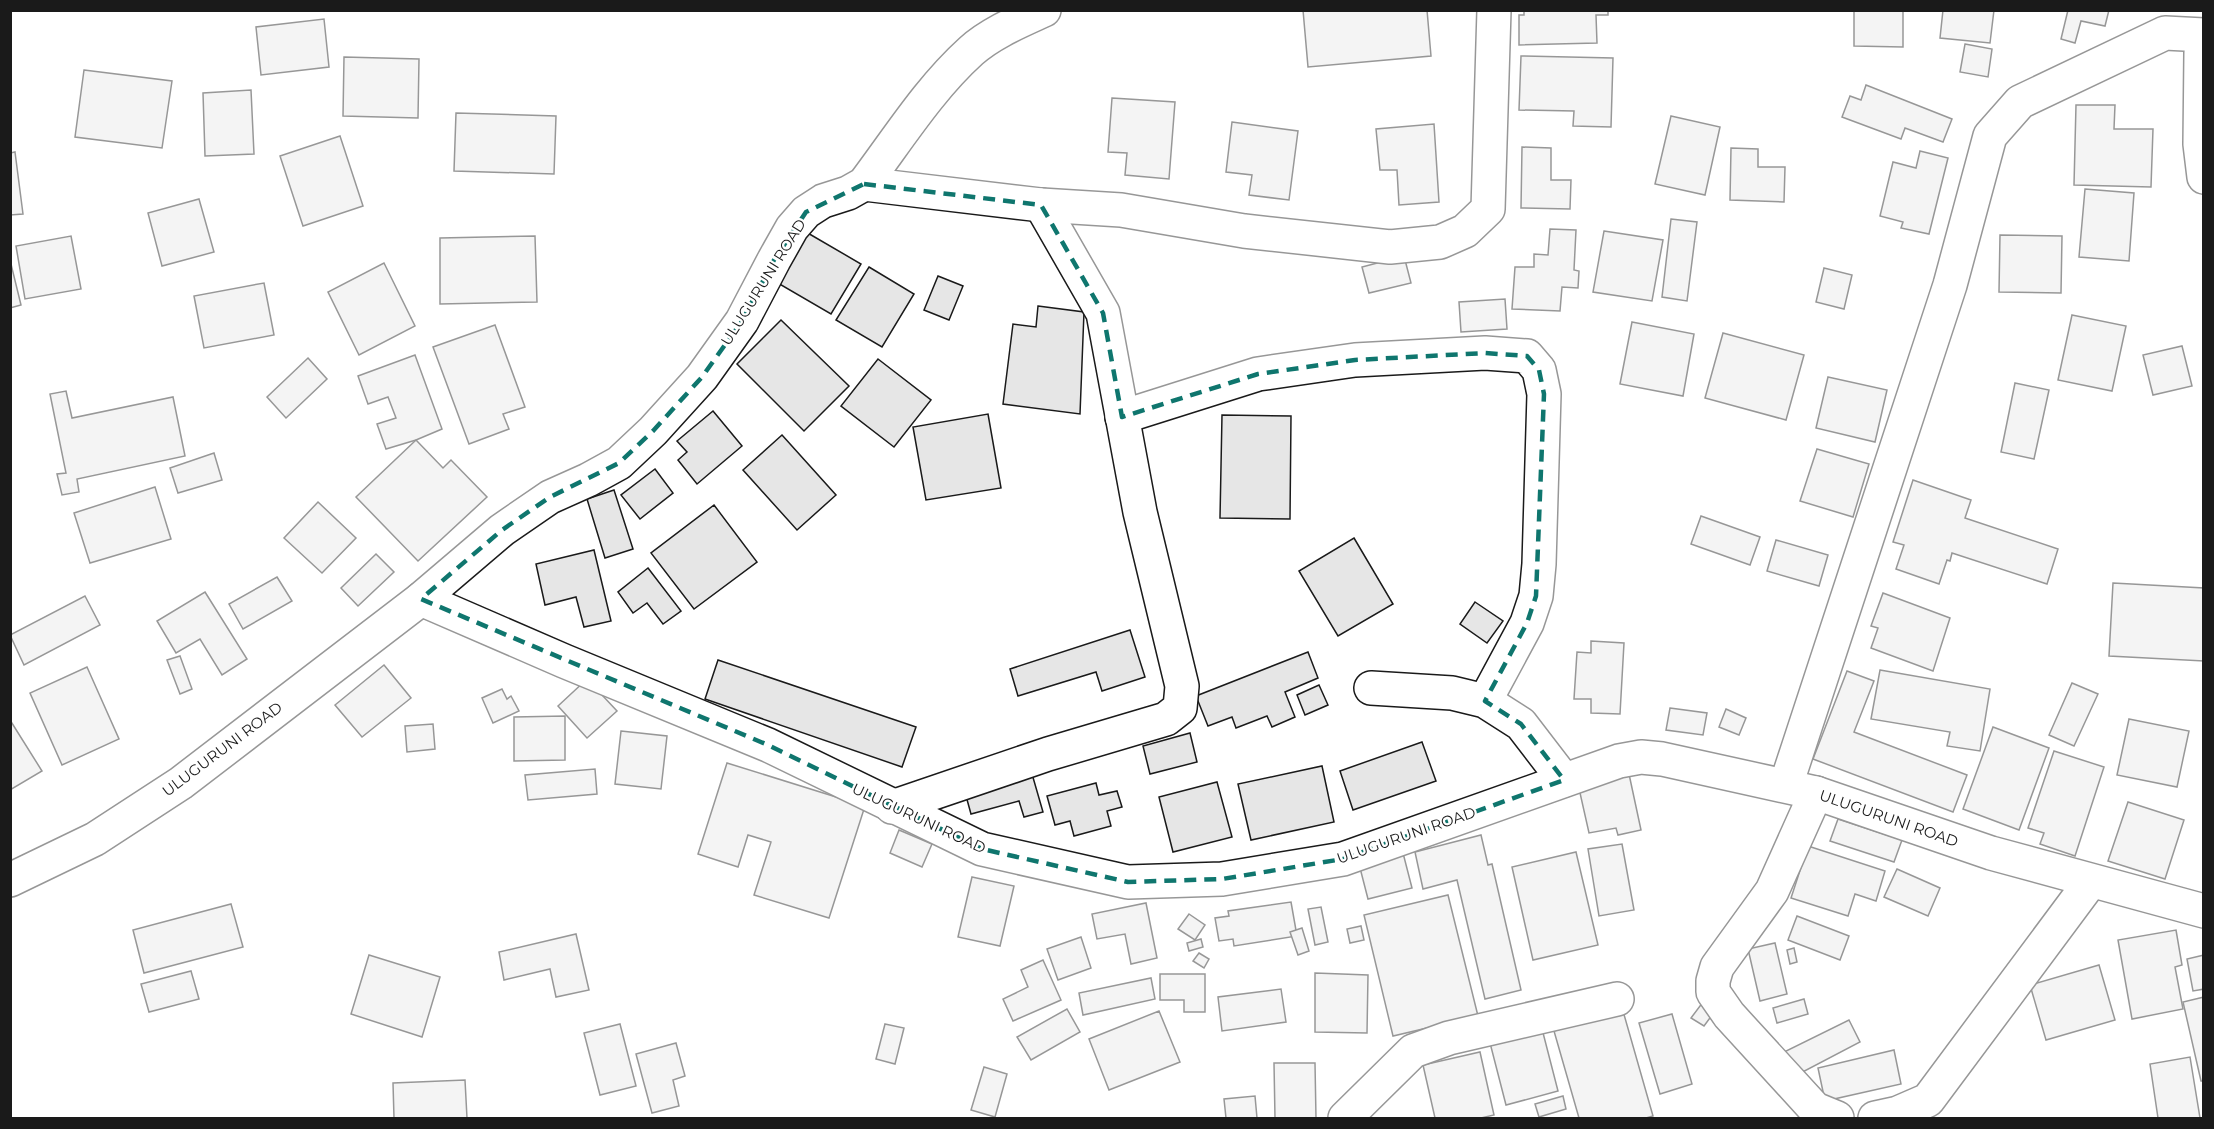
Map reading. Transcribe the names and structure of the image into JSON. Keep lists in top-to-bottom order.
{
  "streets": {
    "street": ["ULUGURUNI ROAD"]
  }
}
